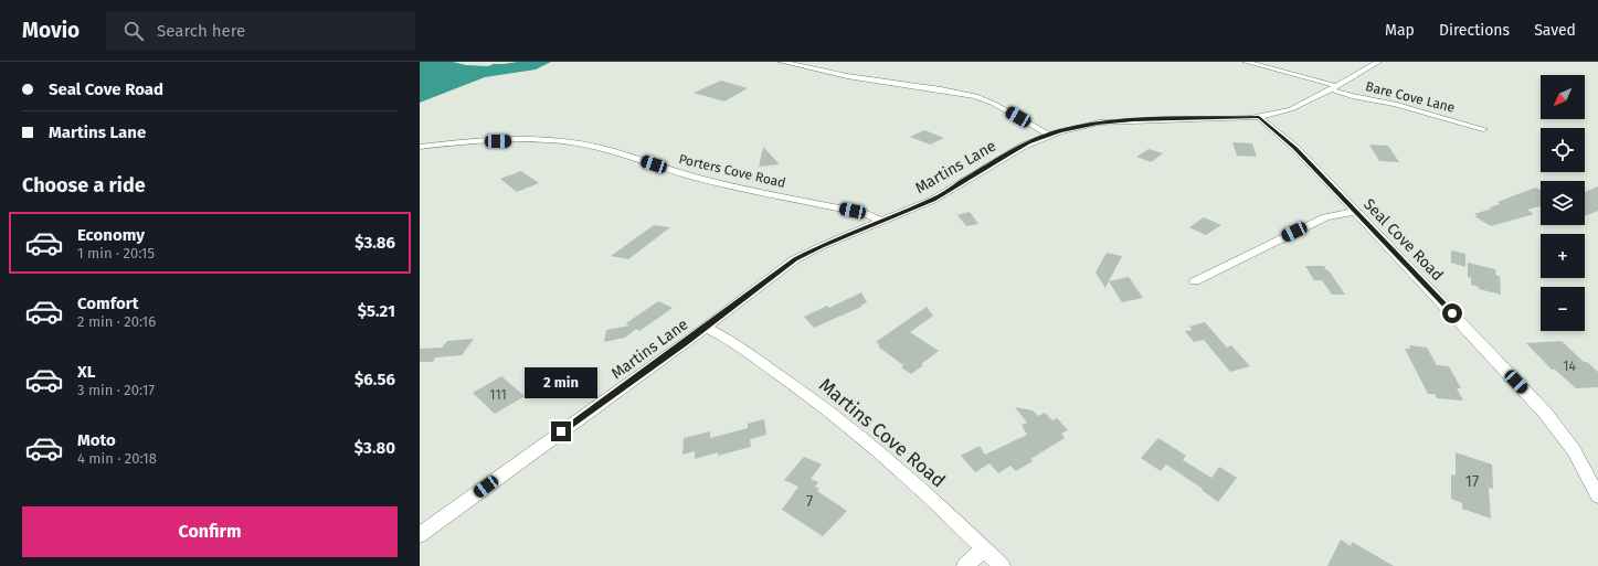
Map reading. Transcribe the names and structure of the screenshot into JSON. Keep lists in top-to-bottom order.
{
  "streets": {
    "street": [
      "Bare Cove Lane",
      "Martins Lane",
      "Porters Cove Road",
      "Seal Cove Road",
      "Martins Cove Road"
    ]
  },
  "crossings": [
    ["Bare Cove Lane", "Martins Lane"],
    ["Martins Lane", "Porters Cove Road"],
    ["Martins Lane", "Seal Cove Road"],
    ["Martins Lane", "Martins Cove Road"]
  ],
  "house_numbers": [
    "14",
    "111",
    "17",
    "7"
  ],
  "north": "bottom left",
  "page": {
    "header": "Movio",
    "search": "Search here",
    "nav": ["Map", "Directions", "Saved"],
    "banner": ["Seal Cove Road", "Martins Lane"],
    "map_buttons": ["+", "−"],
    "heading": "Choose a ride",
    "list": [
      {
        "name": "Economy",
        "note": "1 min · 20:15",
        "value": "$3.86"
      },
      {
        "name": "Comfort",
        "note": "2 min · 20:16",
        "value": "$5.21"
      },
      {
        "name": "XL",
        "note": "3 min · 20:17",
        "value": "$6.56"
      },
      {
        "name": "Moto",
        "note": "4 min · 20:18",
        "value": "$3.80"
      }
    ],
    "bubble": "2 min",
    "buttons": "Confirm"
  }
}
